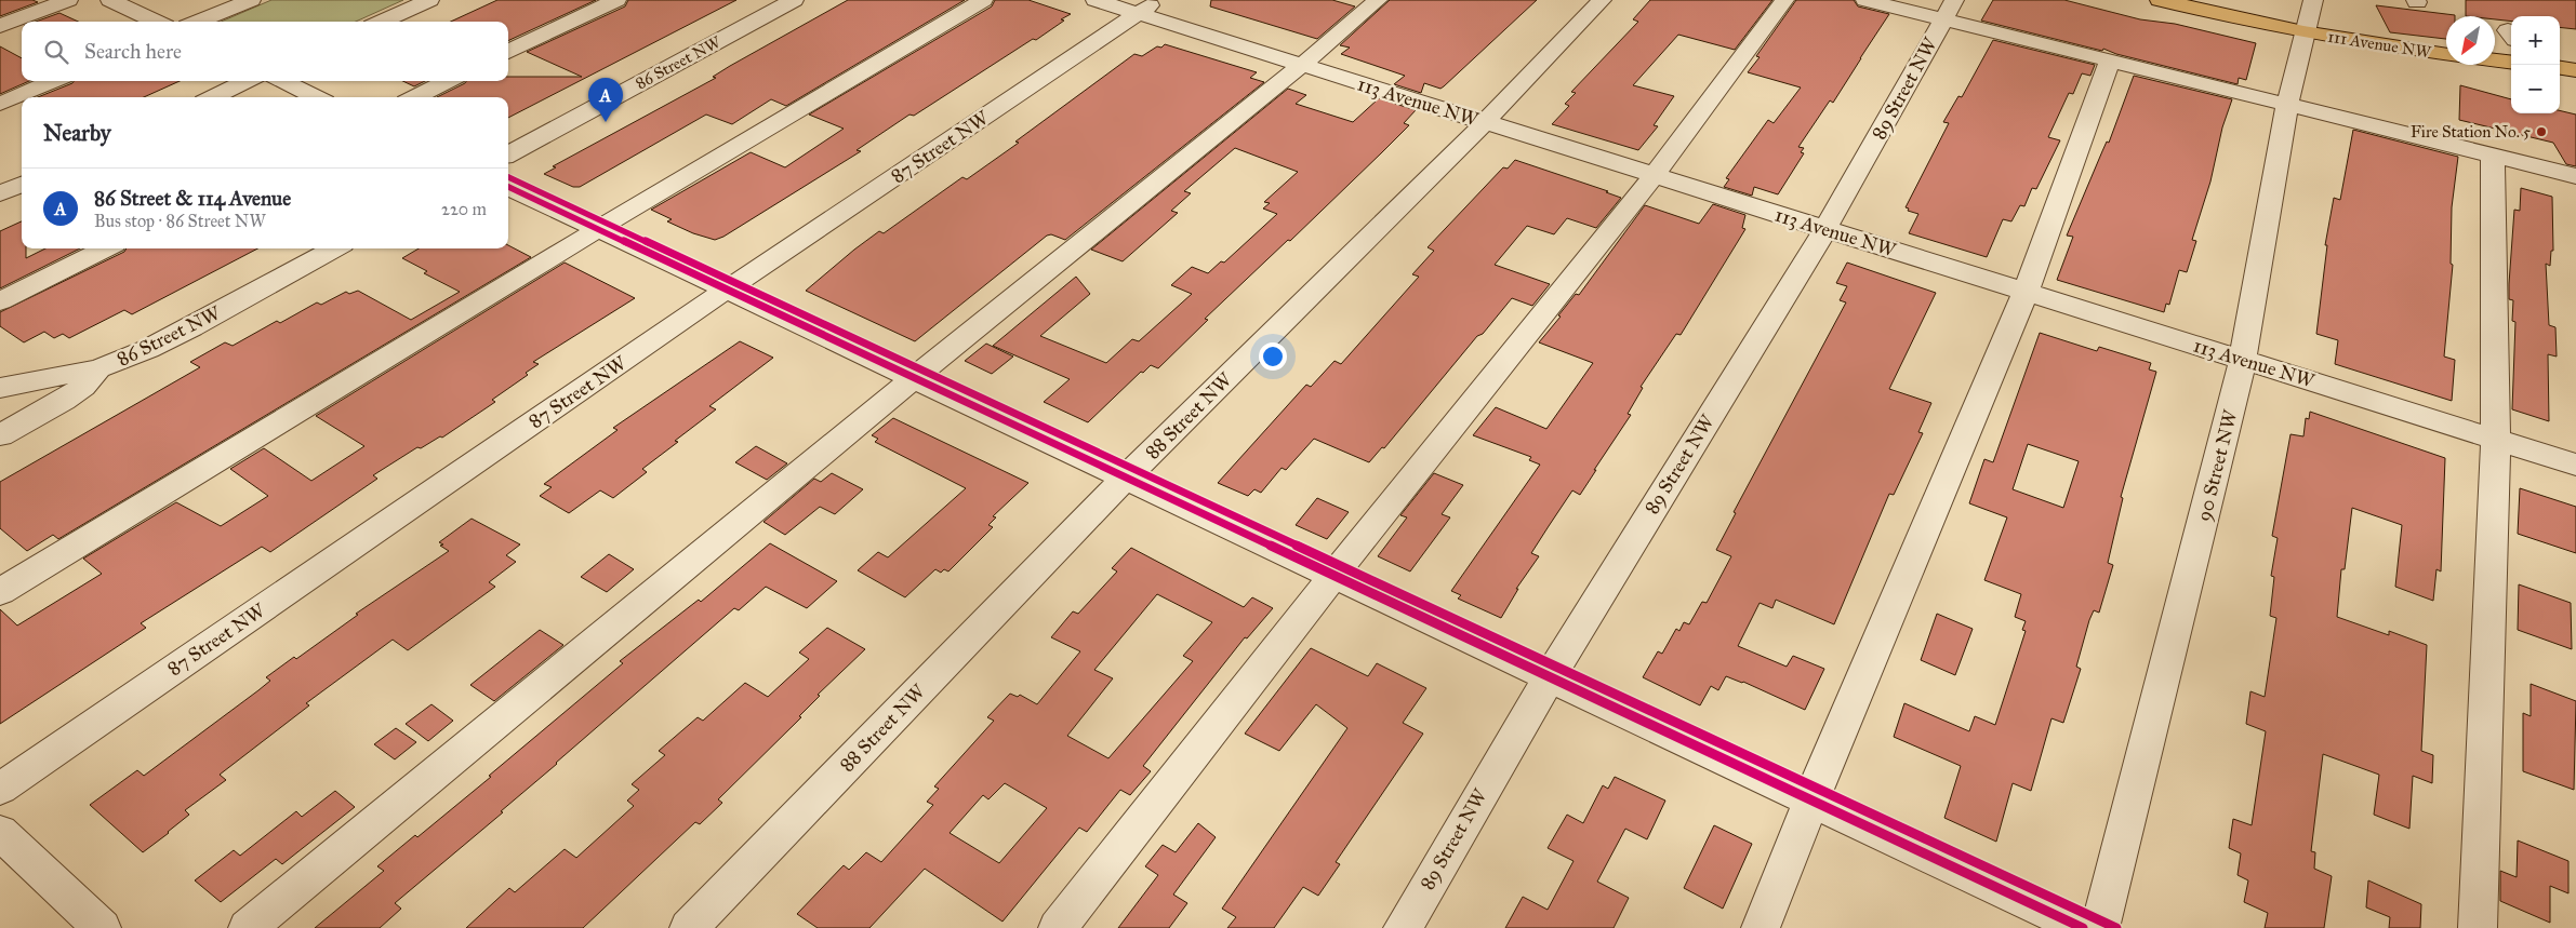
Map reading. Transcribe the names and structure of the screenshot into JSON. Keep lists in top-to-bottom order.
{
  "streets": {
    "main road": ["111 Avenue NW"],
    "street": [
      "86 Street NW",
      "89 Street NW",
      "113 Avenue NW",
      "87 Street NW",
      "88 Street NW",
      "90 Street NW"
    ]
  },
  "crossings": [
    ["111 Avenue NW", "90 Street NW"],
    ["89 Street NW", "113 Avenue NW"],
    ["113 Avenue NW", "87 Street NW"],
    ["113 Avenue NW", "88 Street NW"],
    ["113 Avenue NW", "90 Street NW"]
  ],
  "places": ["Fire Station No. 5"],
  "north": "bottom left",
  "page": {
    "map_buttons": ["+", "−"],
    "search": "Search here",
    "pins": "A",
    "heading": "Nearby",
    "list": [
      {
        "mark": "A",
        "name": "86 Street & 114 Avenue",
        "note": "Bus stop · 86 Street NW",
        "value": "220 m"
      }
    ]
  }
}
